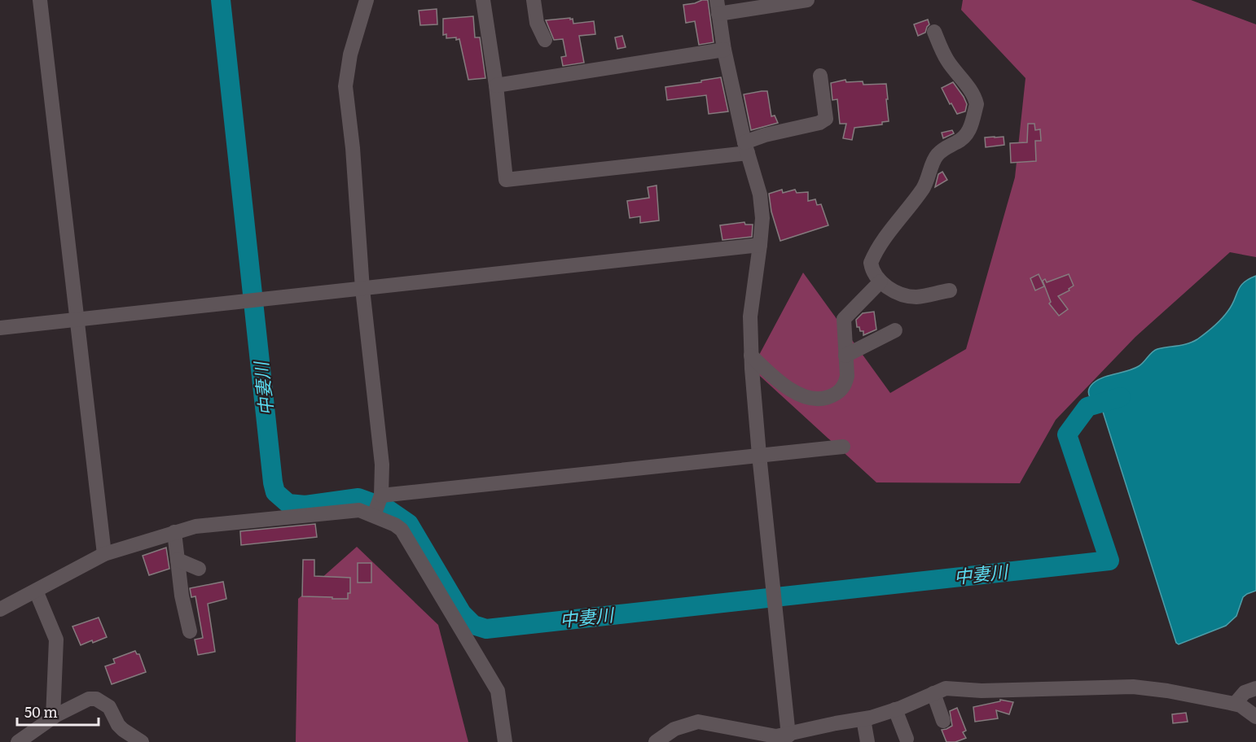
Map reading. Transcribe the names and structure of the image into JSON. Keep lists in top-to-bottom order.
{
  "water": ["中妻川"],
  "scale_bar": "50 m"
}
